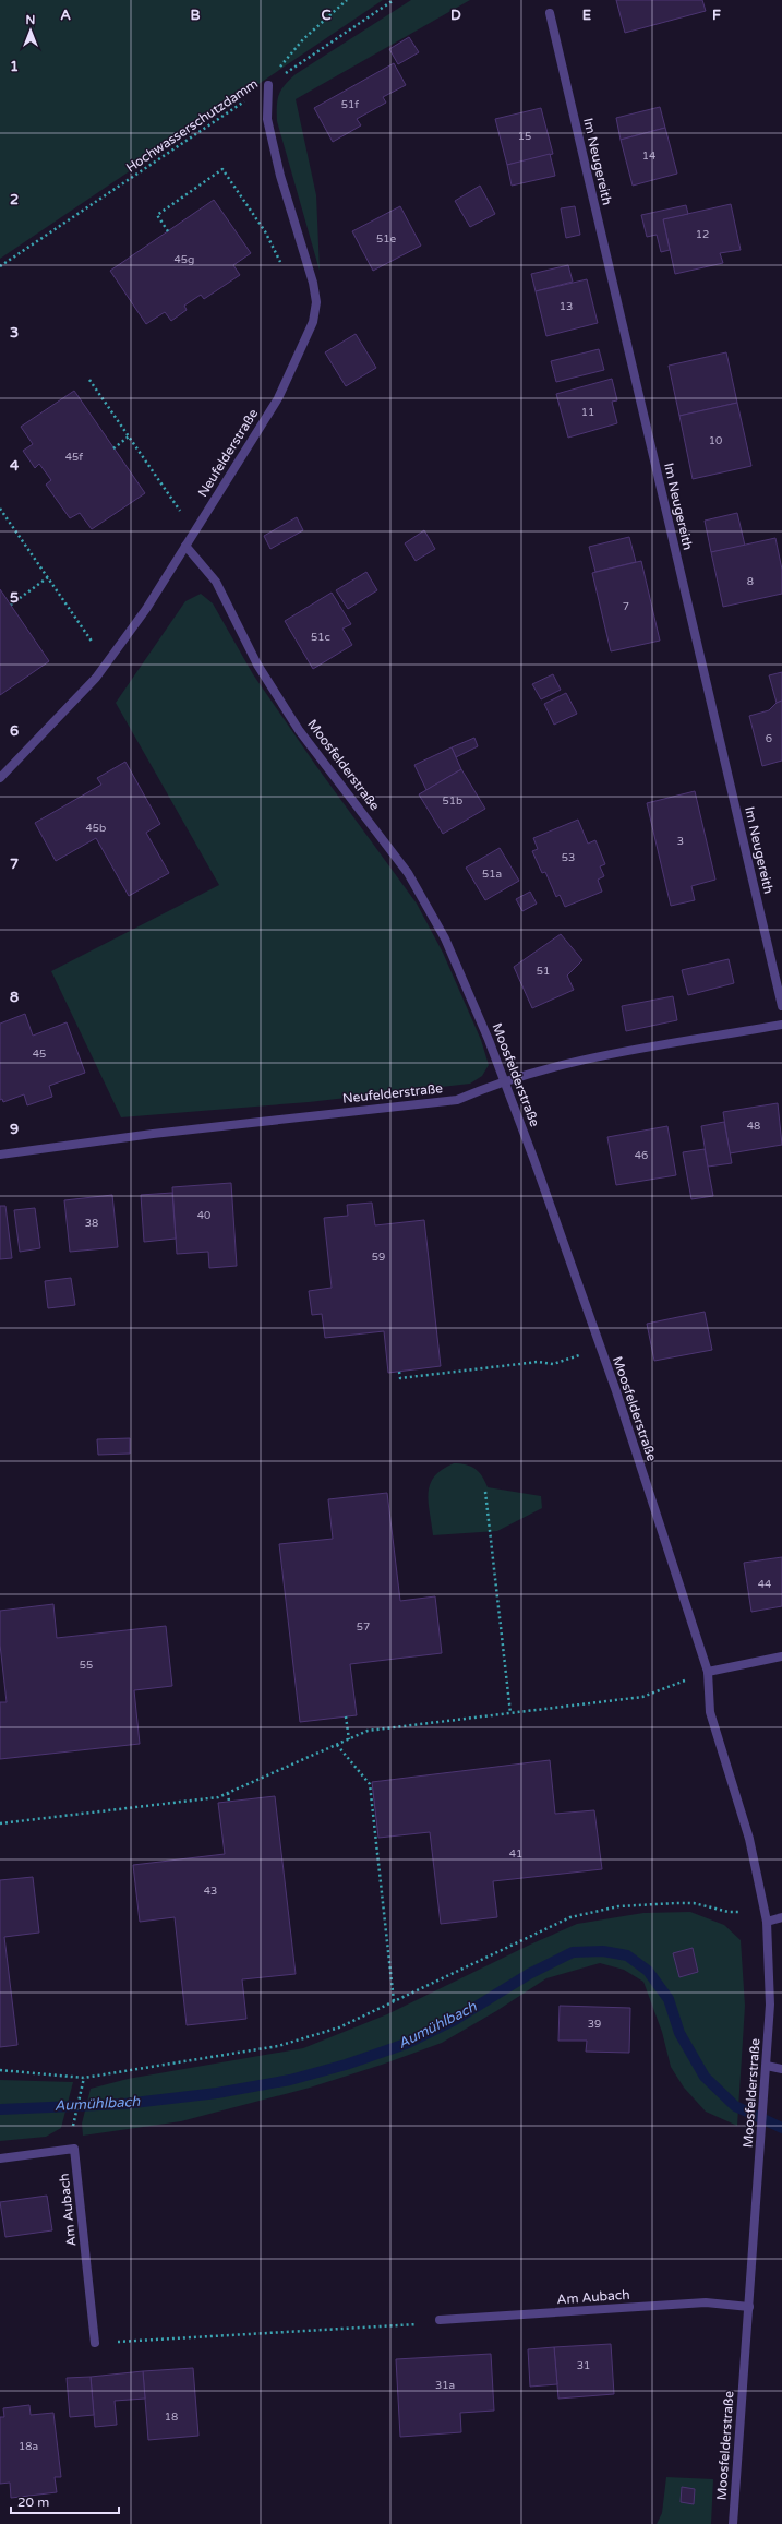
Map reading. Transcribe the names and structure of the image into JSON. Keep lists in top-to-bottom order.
{
  "streets": {
    "street": [
      "Im Neugereith",
      "Neufelderstraße",
      "Moosfelderstraße",
      "Am Aubach"
    ],
    "path": ["Hochwasserschutzdamm"]
  },
  "crossings": [
    ["Hochwasserschutzdamm", "Neufelderstraße"],
    ["Neufelderstraße", "Moosfelderstraße"],
    ["Moosfelderstraße", "Am Aubach"]
  ],
  "water": ["Aumühlbach"],
  "house_numbers": [
    "51f",
    "15",
    "14",
    "12",
    "51e",
    "45g",
    "13",
    "11",
    "10",
    "45f",
    "8",
    "7",
    "51c",
    "6",
    "51b",
    "45b",
    "3",
    "53",
    "51a",
    "51",
    "45",
    "48",
    "46",
    "40",
    "38",
    "59",
    "44",
    "57",
    "55",
    "41",
    "43",
    "39",
    "31",
    "31a",
    "18",
    "18a"
  ],
  "scale_bar": "20 m",
  "north": "top",
  "grid": {
    "columns": [
      "A",
      "B",
      "C",
      "D",
      "E",
      "F"
    ],
    "rows": [
      "1",
      "2",
      "3",
      "4",
      "5",
      "6",
      "7",
      "8",
      "9"
    ]
  }
}
